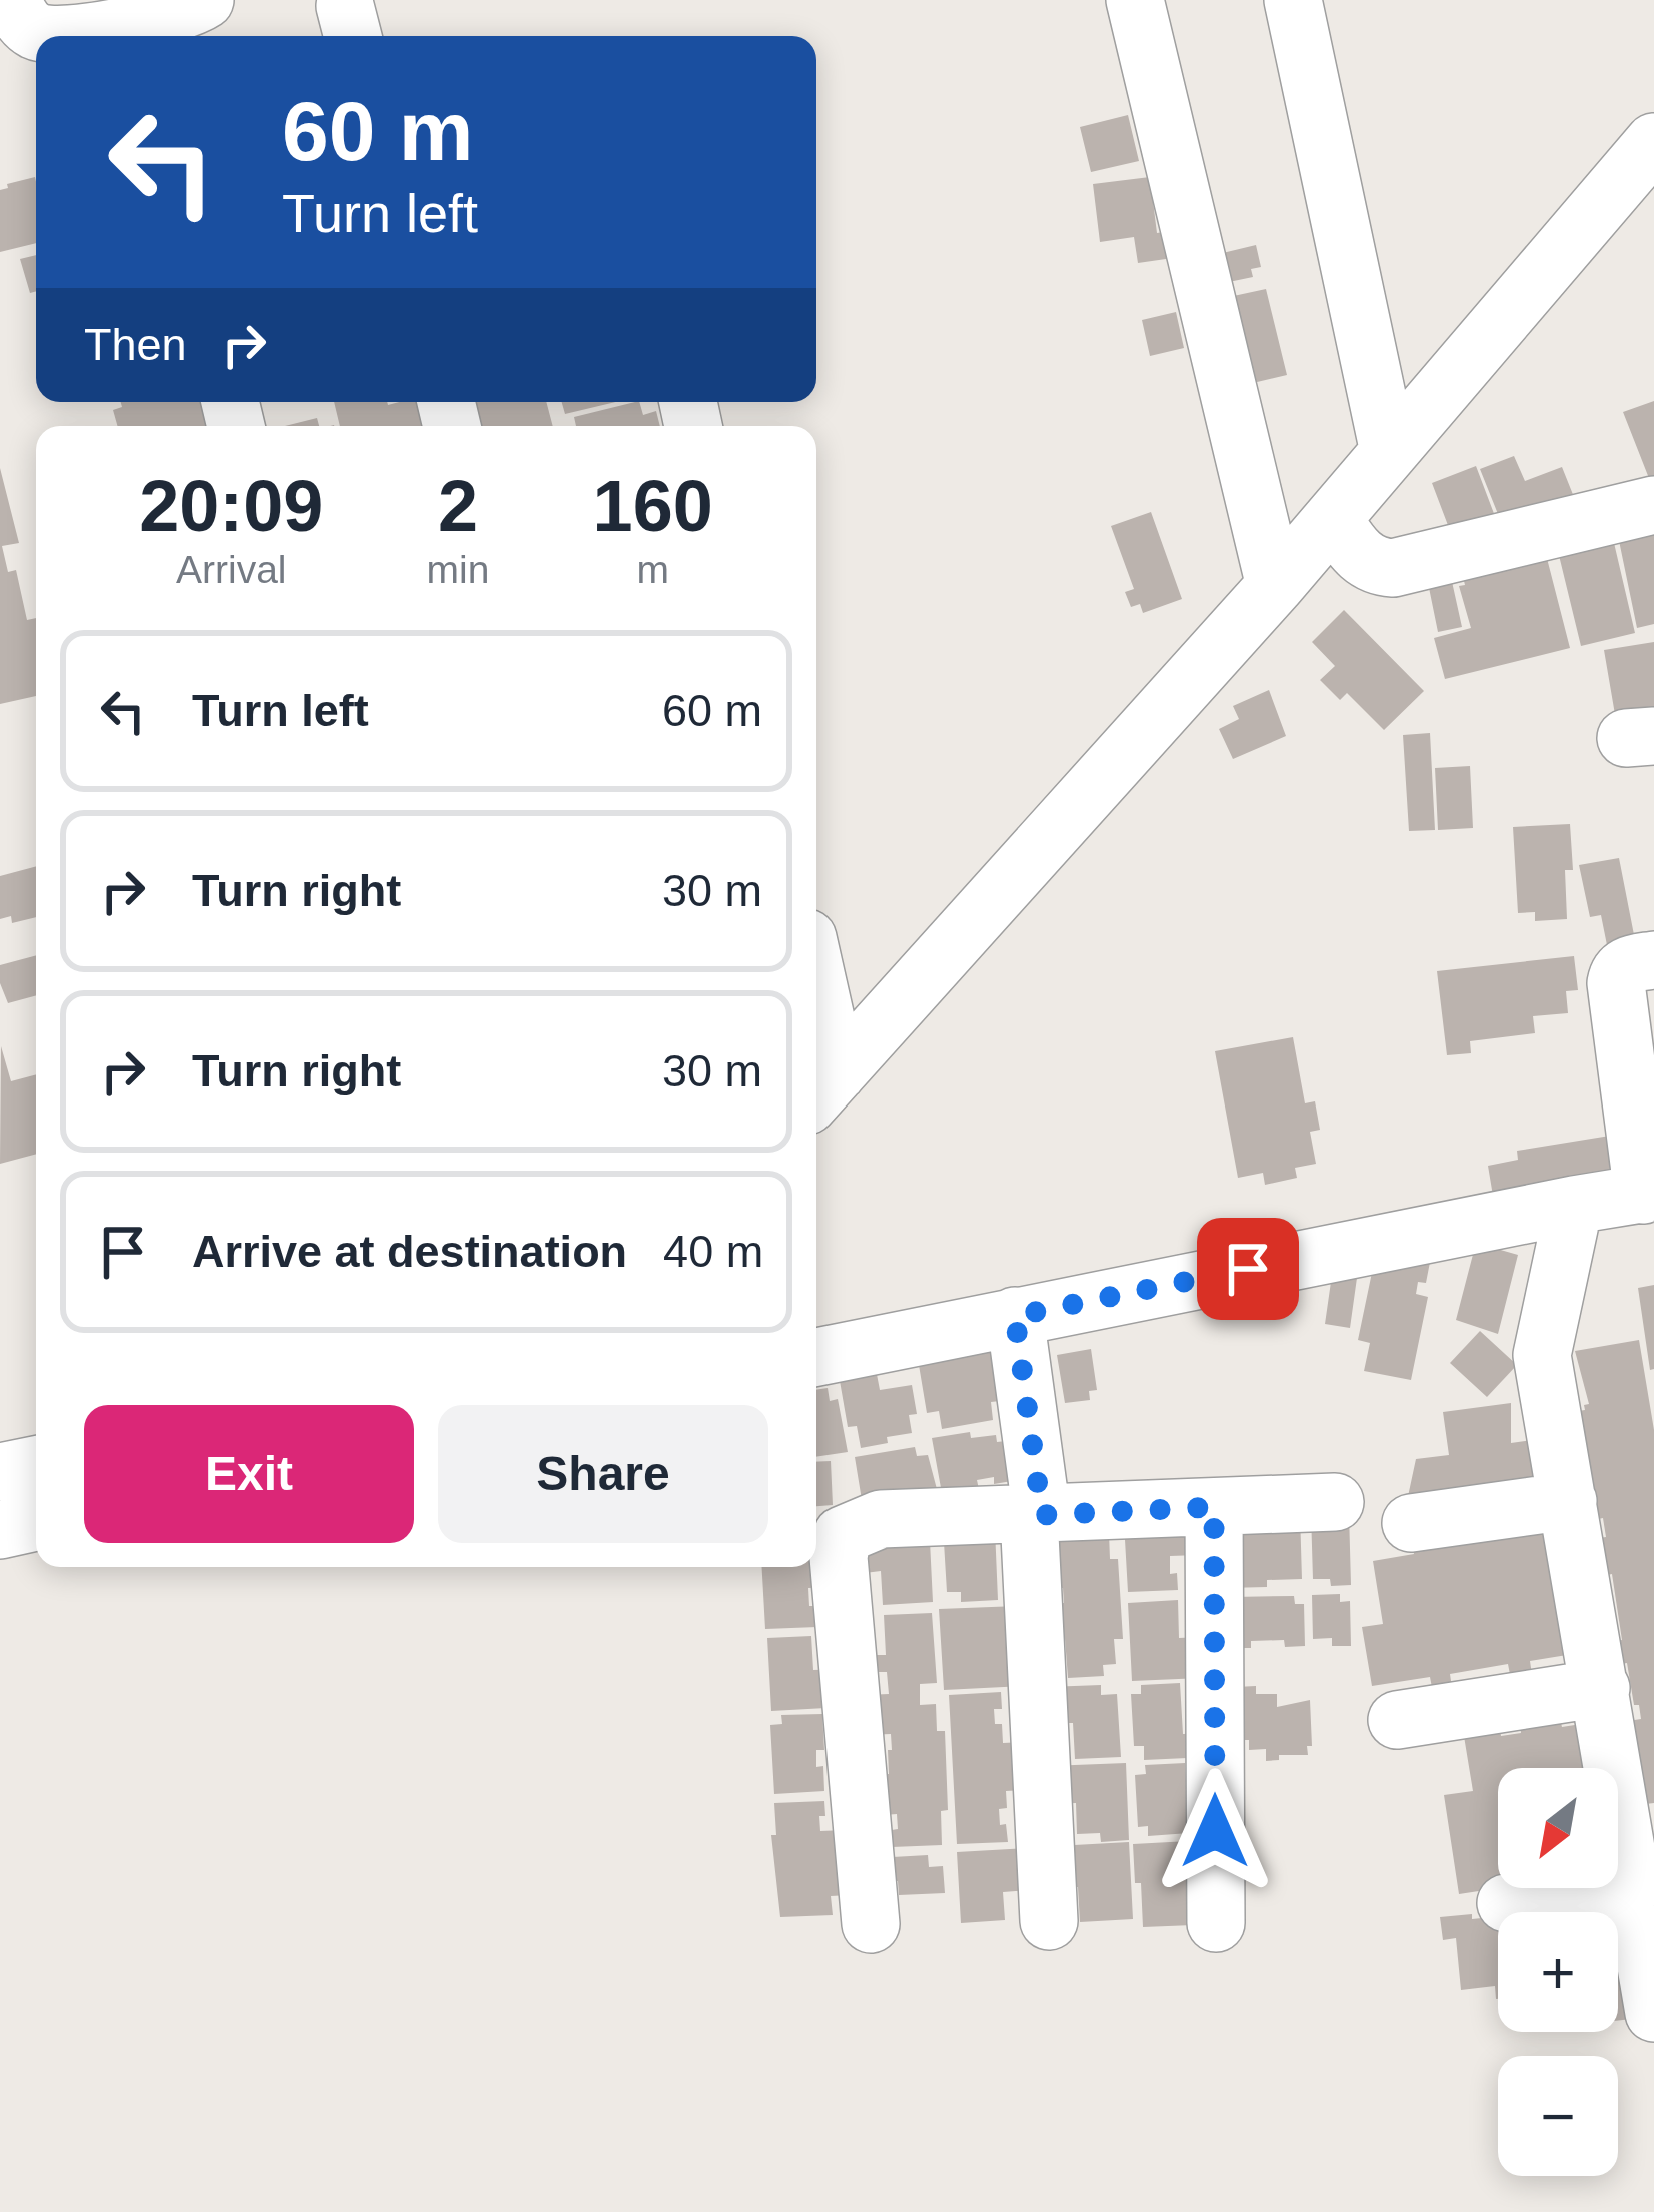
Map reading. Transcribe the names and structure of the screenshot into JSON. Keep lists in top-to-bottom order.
{
  "north": "bottom left",
  "page": {
    "turn": ["60 m", "Turn left"],
    "then": "Then",
    "eta": [
      "20:09",
      "Arrival",
      "2",
      "min",
      "160",
      "m"
    ],
    "list": [
      {
        "name": "Turn left",
        "value": "60 m"
      },
      {
        "name": "Turn right",
        "value": "30 m"
      },
      {
        "name": "Turn right",
        "value": "30 m"
      },
      {
        "name": "Arrive at destination",
        "value": "40 m"
      }
    ],
    "buttons": ["Exit", "Share"],
    "map_buttons": ["+", "−"]
  }
}
